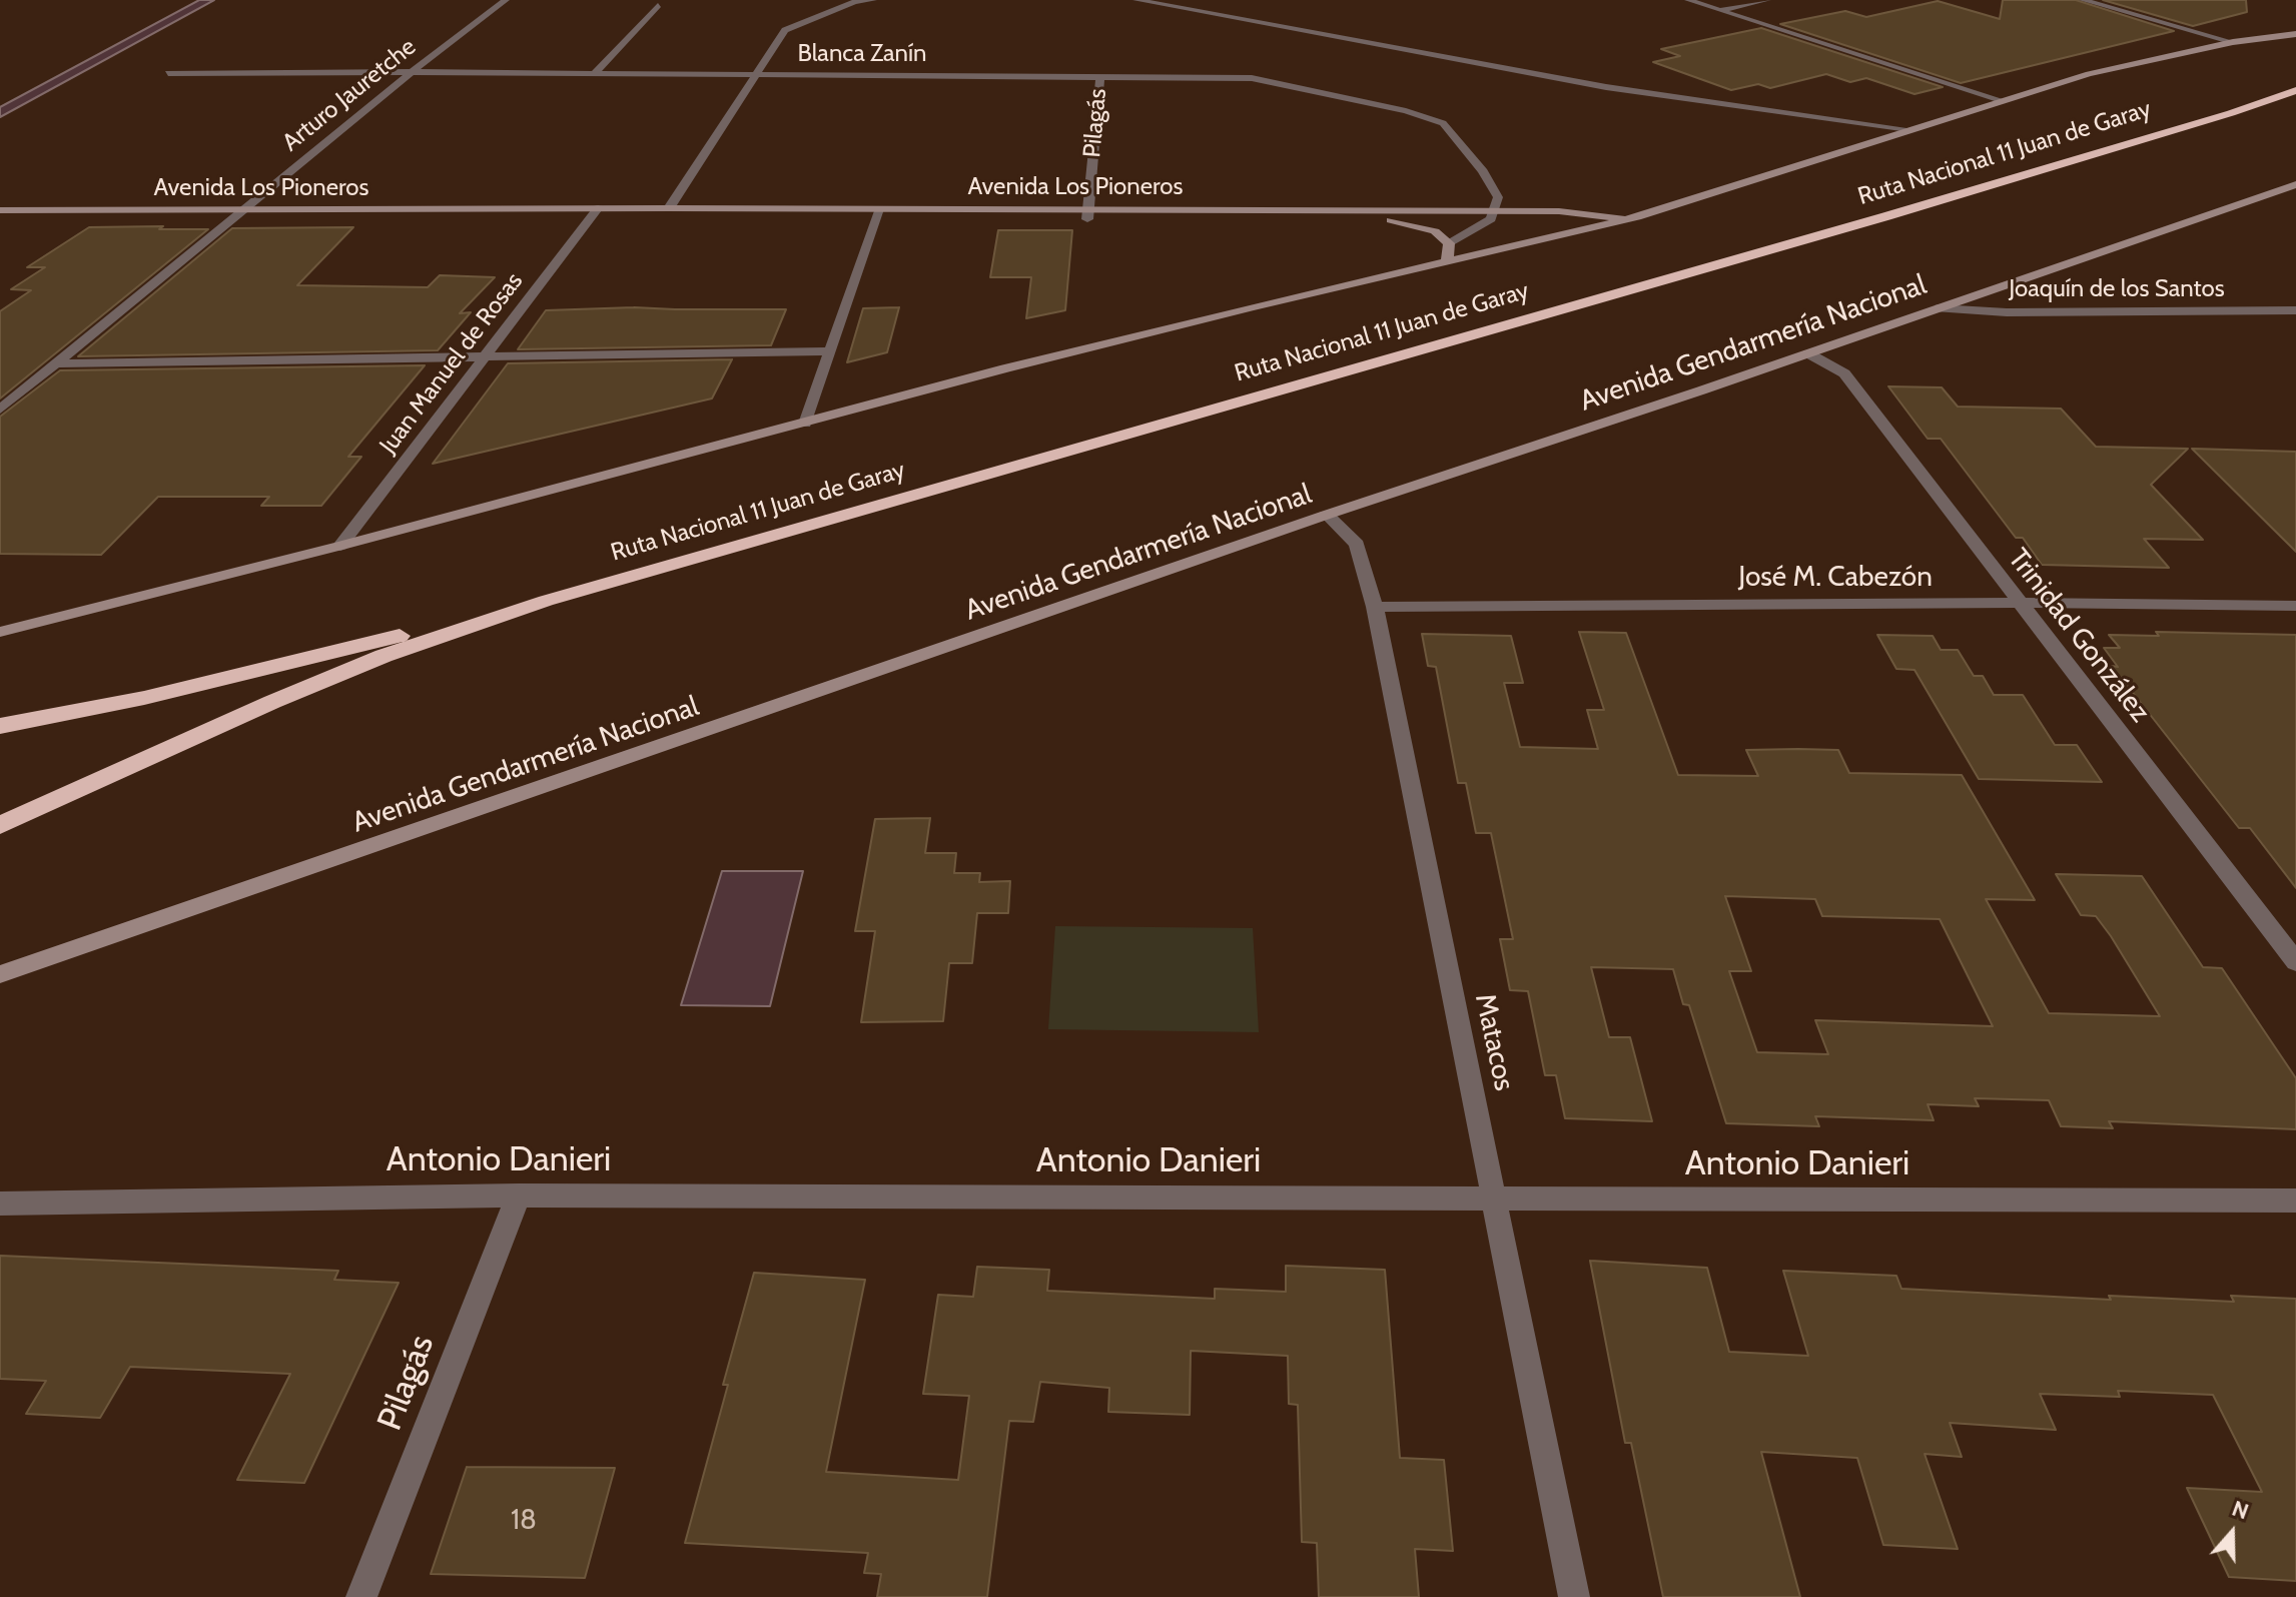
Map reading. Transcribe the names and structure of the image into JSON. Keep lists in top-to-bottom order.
{
  "streets": {
    "highway": ["Ruta Nacional 11 Juan de Garay"],
    "main road": ["Avenida Los Pioneros", "Avenida Gendarmería Nacional"],
    "street": [
      "Blanca Zanín",
      "Arturo Jauretche",
      "Pilagás",
      "Joaquín de los Santos",
      "Juan Manuel de Rosas",
      "José M. Cabezón",
      "Trinidad González",
      "Matacos",
      "Antonio Danieri"
    ]
  },
  "crossings": [
    ["Blanca Zanín", "Arturo Jauretche"],
    ["Blanca Zanín", "Pilagás"],
    ["Blanca Zanín", "Avenida Los Pioneros"],
    ["Arturo Jauretche", "Avenida Los Pioneros"],
    ["Pilagás", "Avenida Los Pioneros"],
    ["Pilagás", "Antonio Danieri"],
    ["Avenida Los Pioneros", "Juan Manuel de Rosas"],
    ["Joaquín de los Santos", "Avenida Gendarmería Nacional"],
    ["Avenida Gendarmería Nacional", "Trinidad González"],
    ["Avenida Gendarmería Nacional", "Matacos"],
    ["José M. Cabezón", "Trinidad González"],
    ["José M. Cabezón", "Matacos"],
    ["Matacos", "Antonio Danieri"]
  ],
  "house_numbers": ["18"],
  "north": "top"
}
